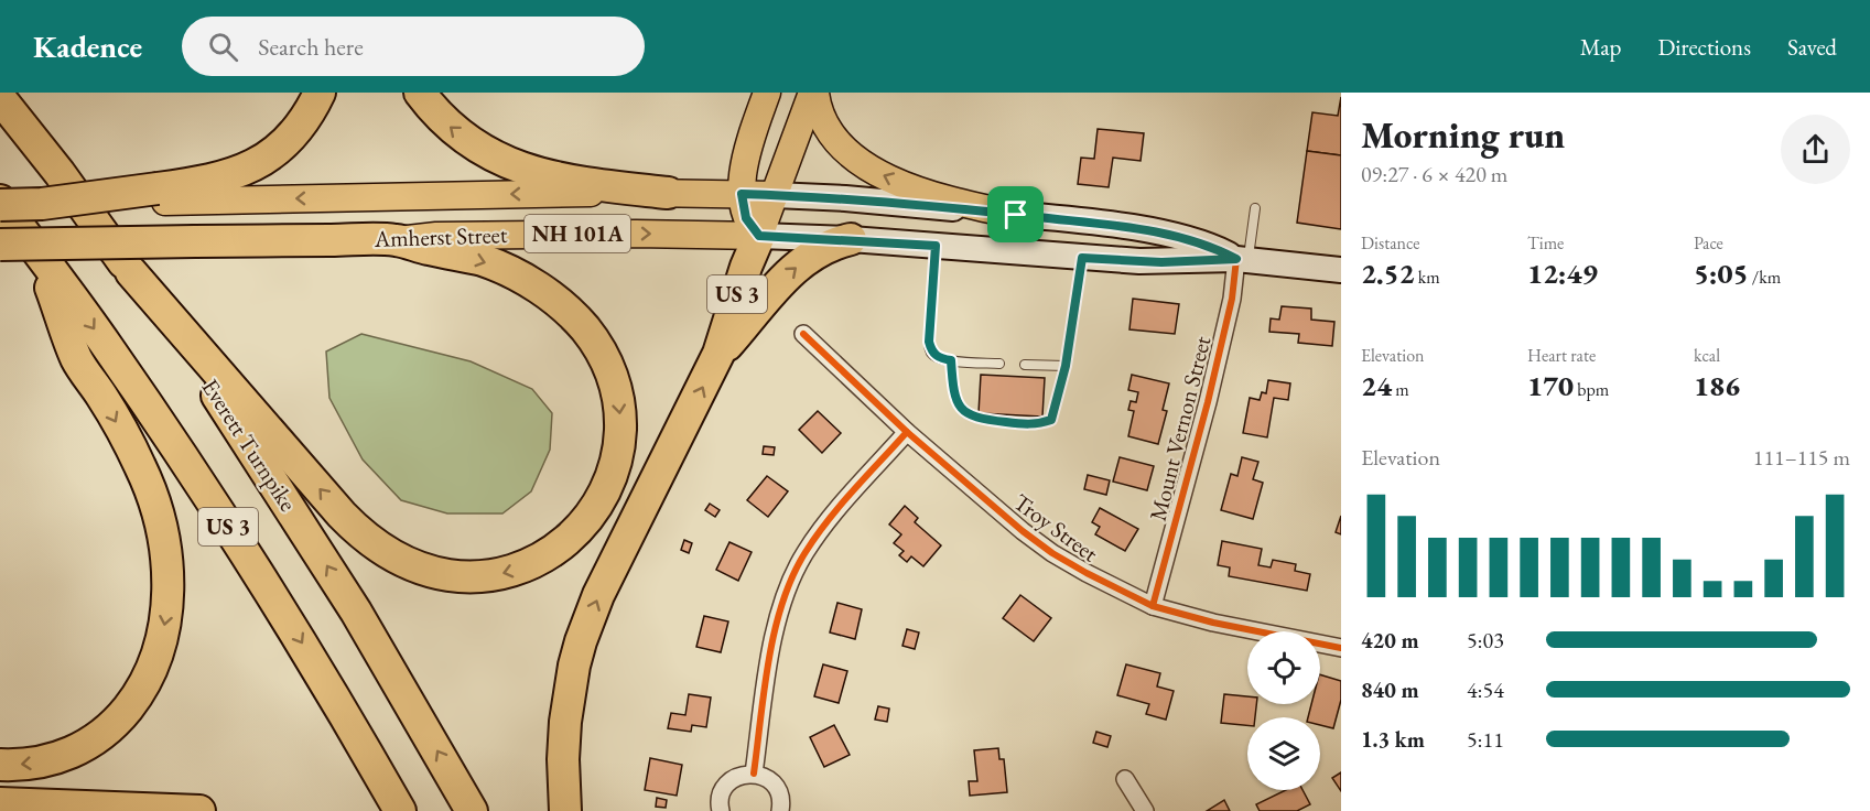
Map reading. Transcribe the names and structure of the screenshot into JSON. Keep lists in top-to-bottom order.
{
  "streets": {
    "highway": [
      "NH 101A",
      "Amherst Street",
      "US 3",
      "Everett Turnpike"
    ],
    "street": ["Mount Vernon Street", "Troy Street"]
  },
  "crossings": [
    ["Amherst Street", "US 3"],
    ["Amherst Street", "Mount Vernon Street"],
    ["Mount Vernon Street", "Troy Street"]
  ],
  "page": {
    "header": "Kadence",
    "search": "Search here",
    "nav": ["Map", "Directions", "Saved"],
    "heading": ["Morning run", "09:27 · 6 × 420 m"],
    "stats": [
      ["Distance", "2.52 km"],
      ["Time", "12:49"],
      ["Pace", "5:05 /km"],
      ["Elevation", "24 m"],
      ["Heart rate", "170 bpm"],
      ["kcal", "186"]
    ],
    "chart": ["Elevation", "111–115 m"],
    "list": [
      {
        "name": "420 m",
        "note": "5:03"
      },
      {
        "name": "840 m",
        "note": "4:54"
      },
      {
        "name": "1.3 km",
        "note": "5:11"
      }
    ]
  }
}
